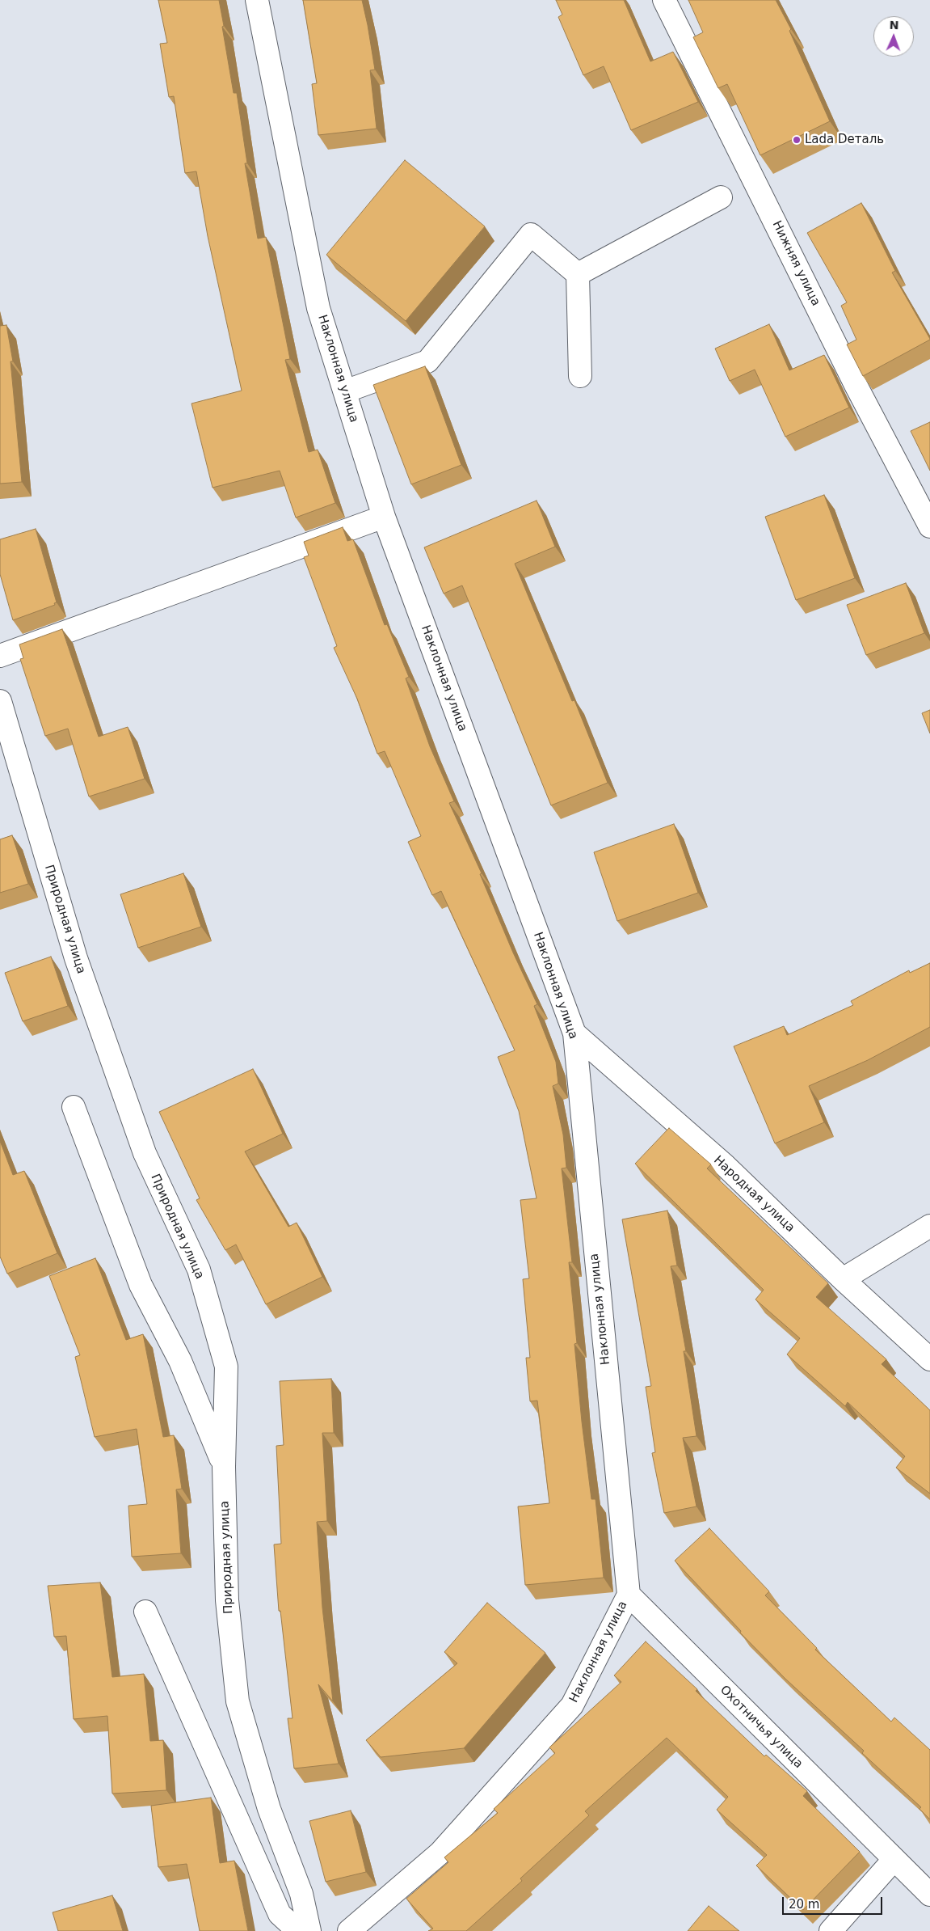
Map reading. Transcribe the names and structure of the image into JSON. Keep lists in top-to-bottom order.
{
  "streets": {
    "street": [
      "Нижняя улица",
      "Наклонная улица",
      "Природная улица",
      "Народная улица",
      "Охотничья улица"
    ]
  },
  "crossings": [
    ["Наклонная улица", "Народная улица"],
    ["Наклонная улица", "Охотничья улица"]
  ],
  "places": ["Lada Dеталь"],
  "scale_bar": "20 m",
  "north": "top"
}
